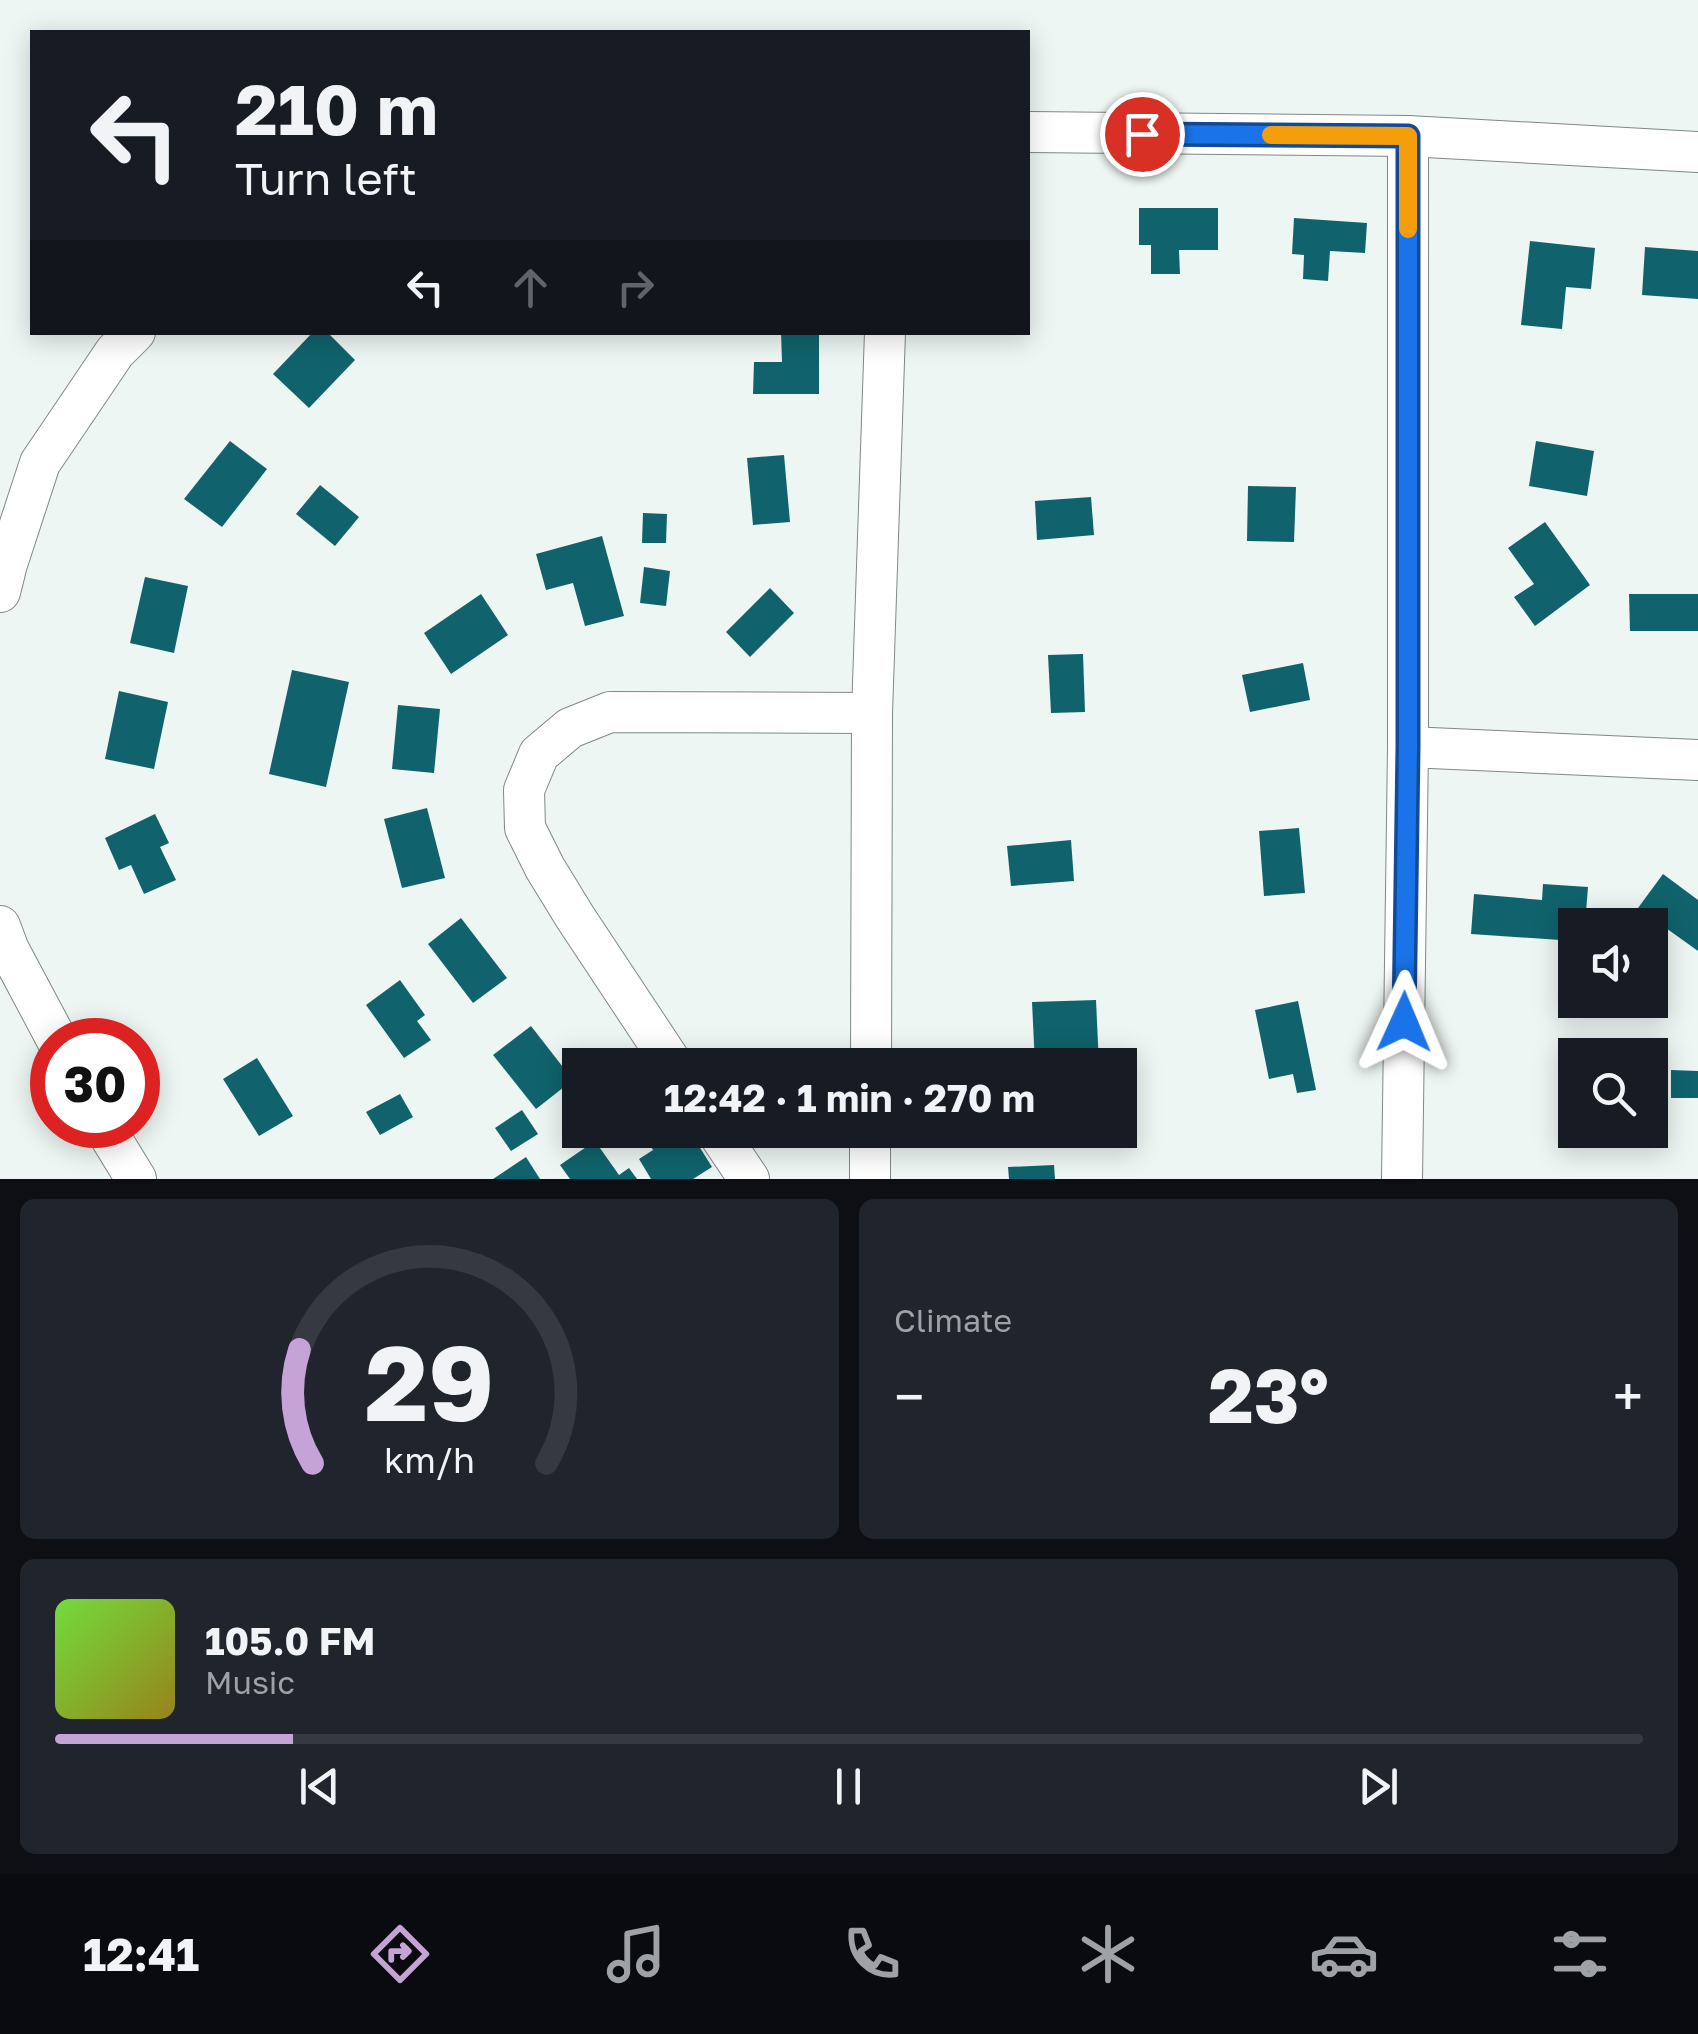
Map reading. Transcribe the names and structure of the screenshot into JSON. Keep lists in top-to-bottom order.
{
  "page": {
    "turn": ["210 m", "Turn left"],
    "limit": "30",
    "trip": "12:42 · 1 min · 270 m",
    "tile": "Climate",
    "heat": ["−", "23°", "+"],
    "song": ["105.0 FM", "Music"],
    "tabs": "12:41",
    "gauge": ["29", "km/h"]
  }
}
